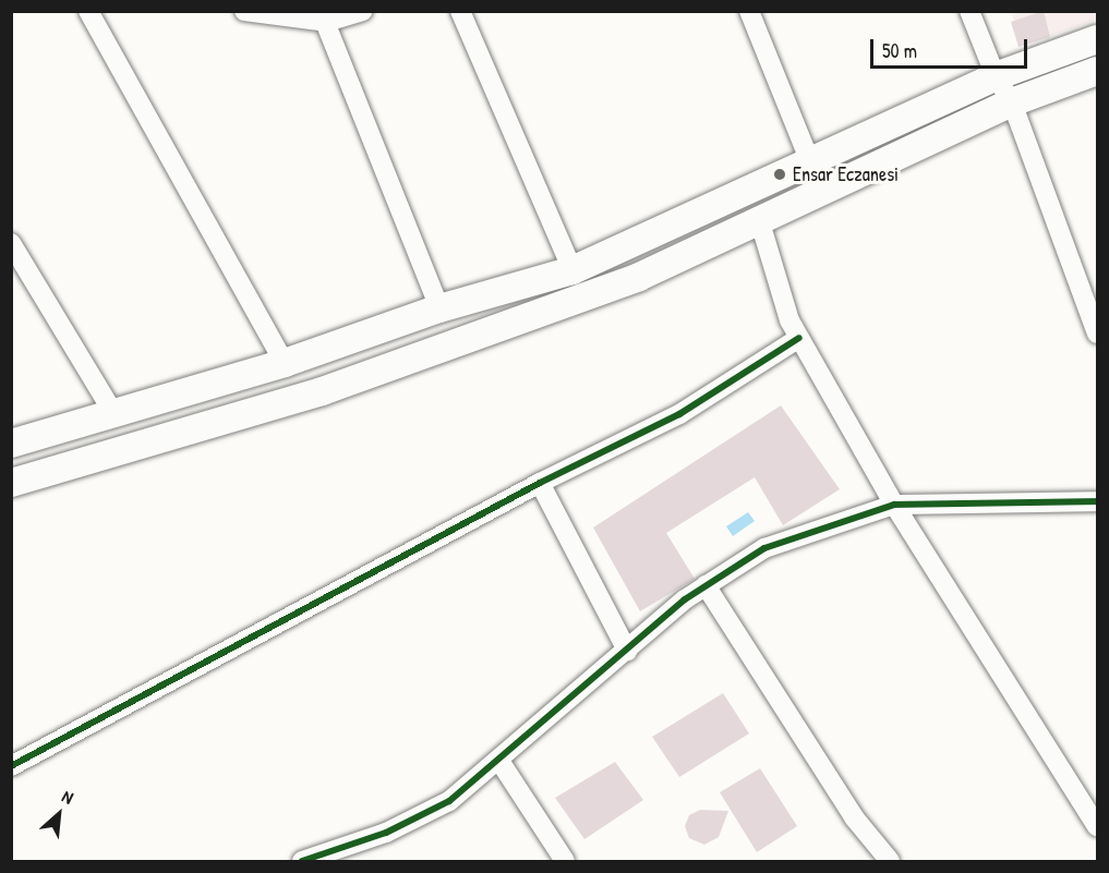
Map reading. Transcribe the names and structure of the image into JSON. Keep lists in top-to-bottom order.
{
  "places": ["Ensar Eczanesi"],
  "scale_bar": "50 m",
  "north": "top right"
}
